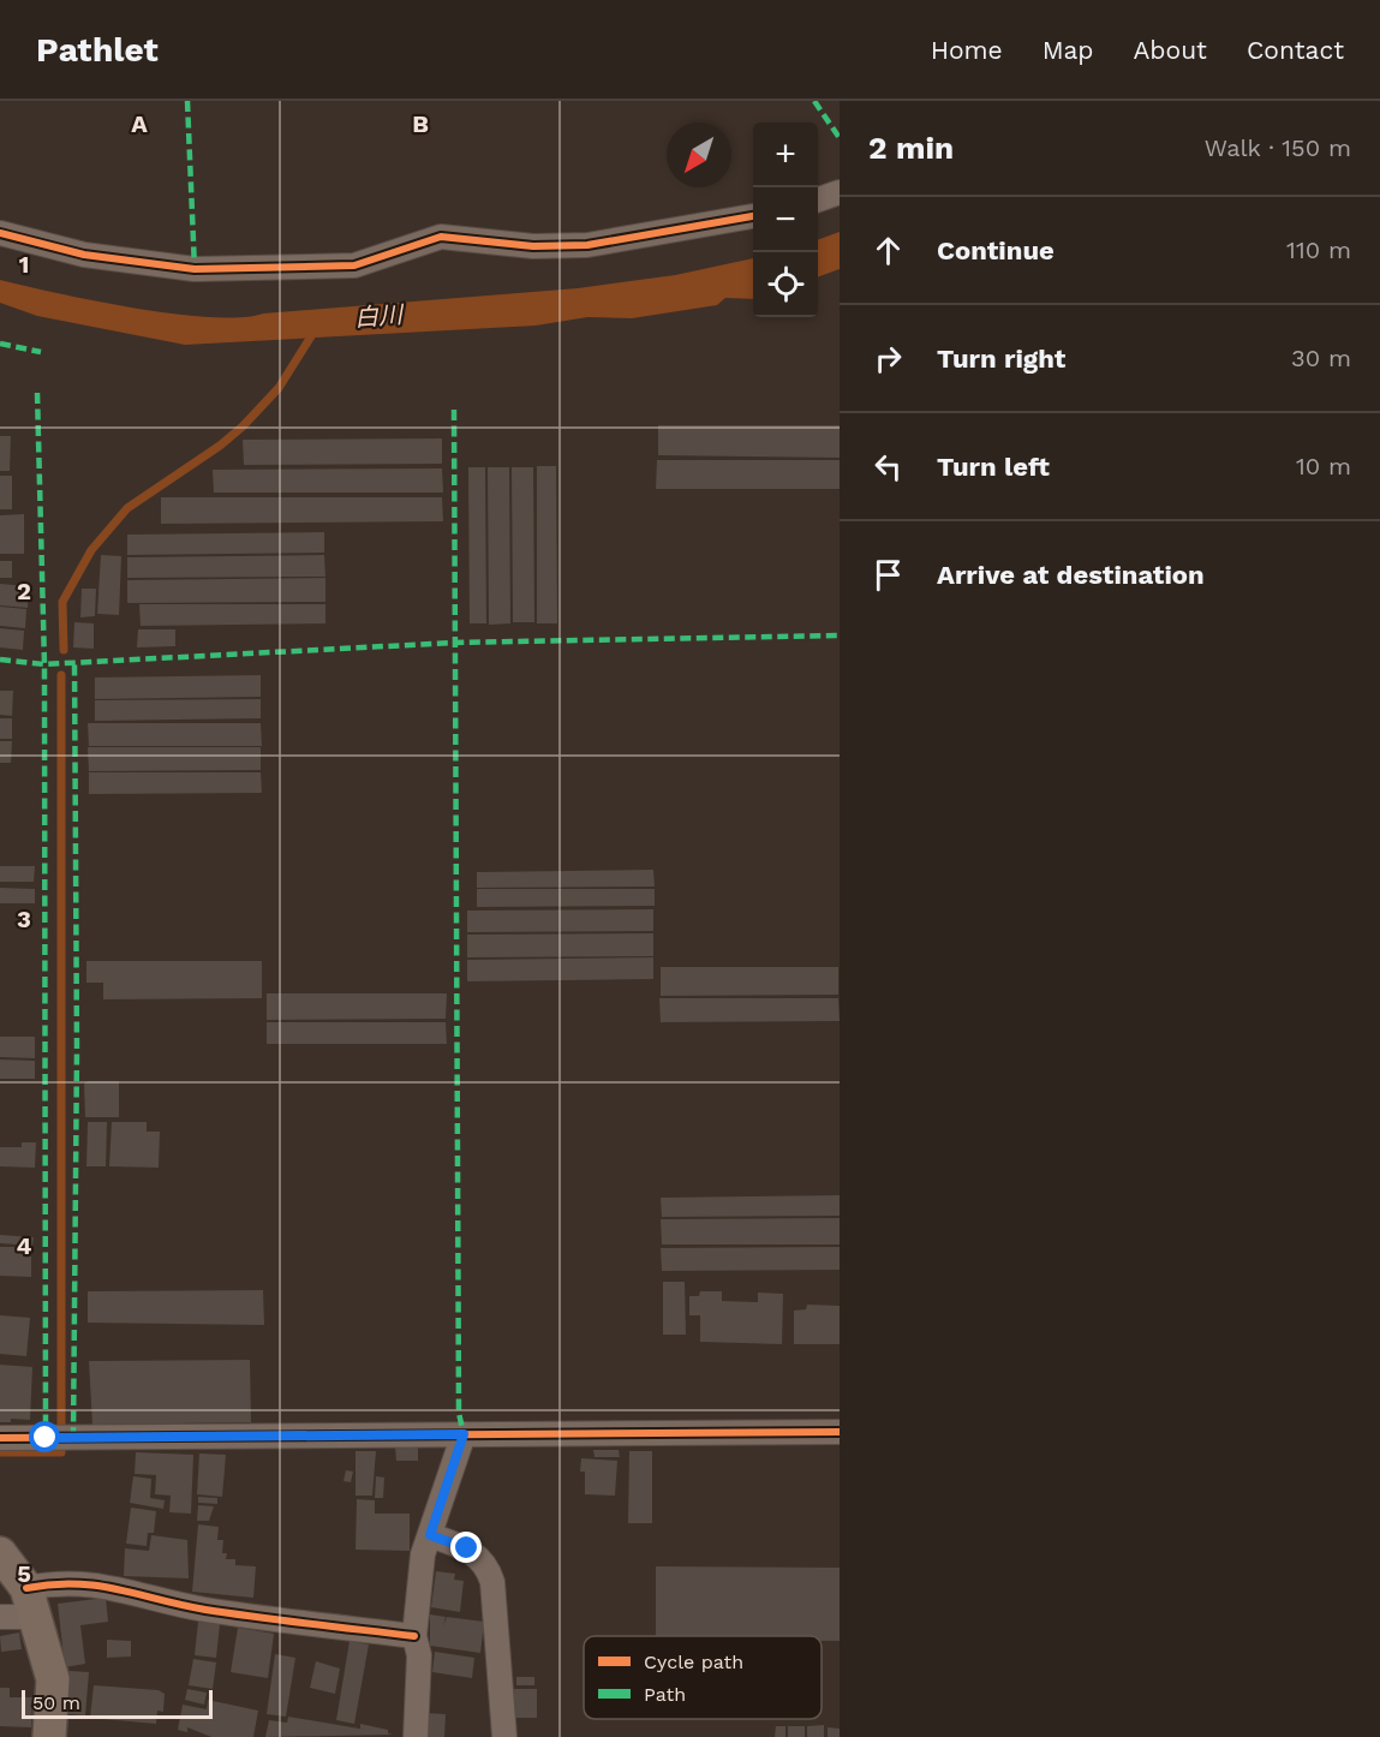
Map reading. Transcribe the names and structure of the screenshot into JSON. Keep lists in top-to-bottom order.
{
  "water": ["白川"],
  "legend": ["Cycle path", "Path"],
  "scale_bar": "50 m",
  "north": "bottom left",
  "page": {
    "header": "Pathlet",
    "nav": [
      "Home",
      "Map",
      "About",
      "Contact"
    ],
    "heading": ["2 min", "Walk · 150 m"],
    "map_buttons": ["+", "−"],
    "list": [
      ["Continue", "110 m"],
      ["Turn right", "30 m"],
      ["Turn left", "10 m"],
      "Arrive at destination"
    ],
    "scale": "50 m"
  },
  "grid": {
    "columns": ["A", "B"],
    "rows": [
      "1",
      "2",
      "3",
      "4",
      "5"
    ]
  }
}
